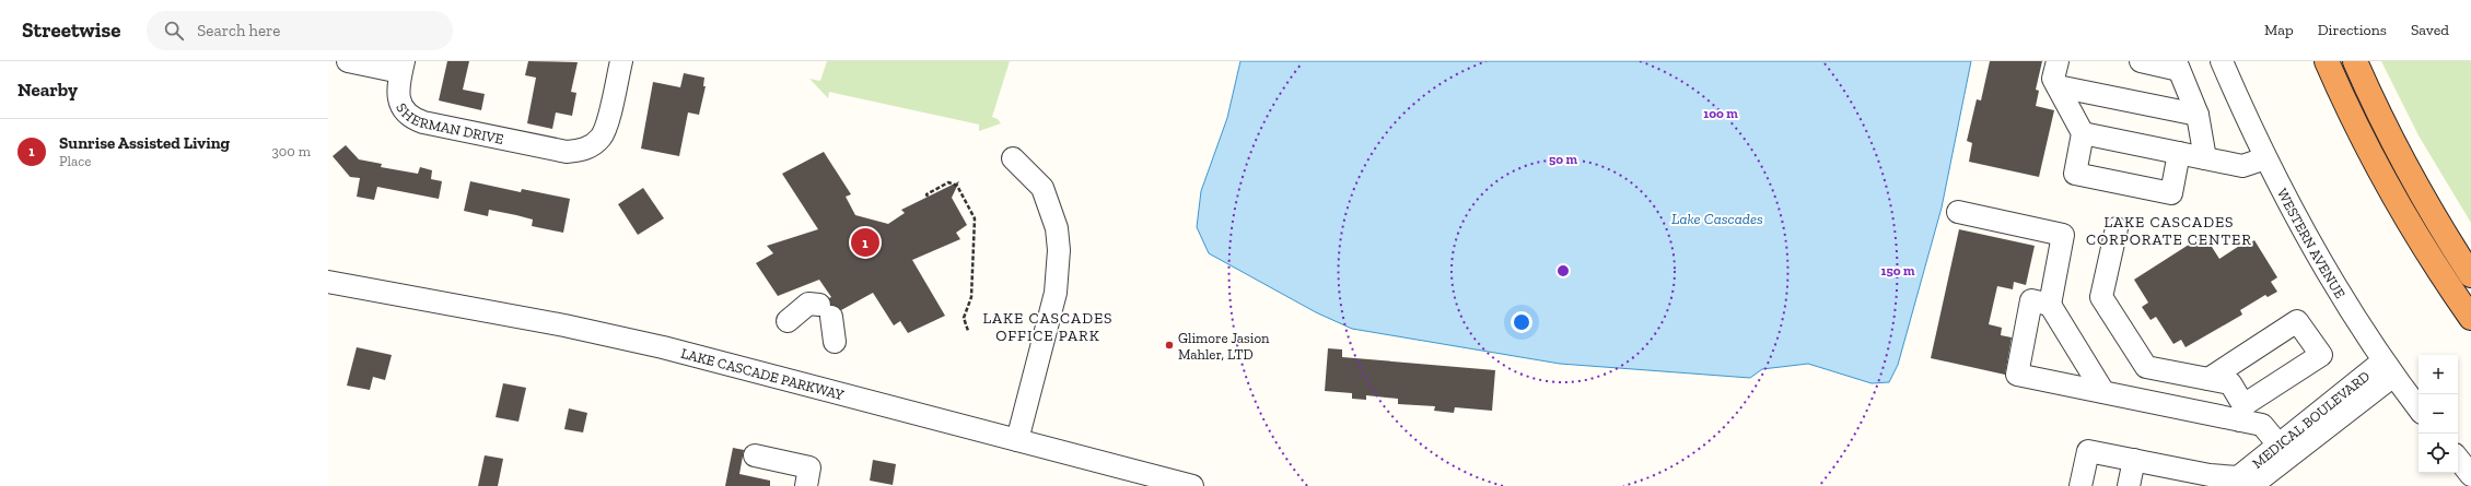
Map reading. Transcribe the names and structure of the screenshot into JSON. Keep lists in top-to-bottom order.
{
  "streets": {
    "street": [
      "SHERMAN DRIVE",
      "WESTERN AVENUE",
      "LAKE CASCADE PARKWAY",
      "MEDICAL BOULEVARD"
    ]
  },
  "crossings": [
    ["WESTERN AVENUE", "MEDICAL BOULEVARD"]
  ],
  "districts": ["LAKE CASCADES CORPORATE CENTER", "LAKE CASCADES OFFICE PARK"],
  "water": ["Lake Cascades"],
  "places": ["Glimore Jasion Mahler, LTD"],
  "page": {
    "header": "Streetwise",
    "search": "Search here",
    "nav": ["Map", "Directions", "Saved"],
    "heading": "Nearby",
    "list": [
      {
        "mark": "1",
        "name": "Sunrise Assisted Living",
        "note": "Place",
        "value": "300 m"
      }
    ],
    "pins": "1",
    "map_buttons": ["+", "−"]
  },
  "rings": ["100 m", "50 m", "150 m"]
}
